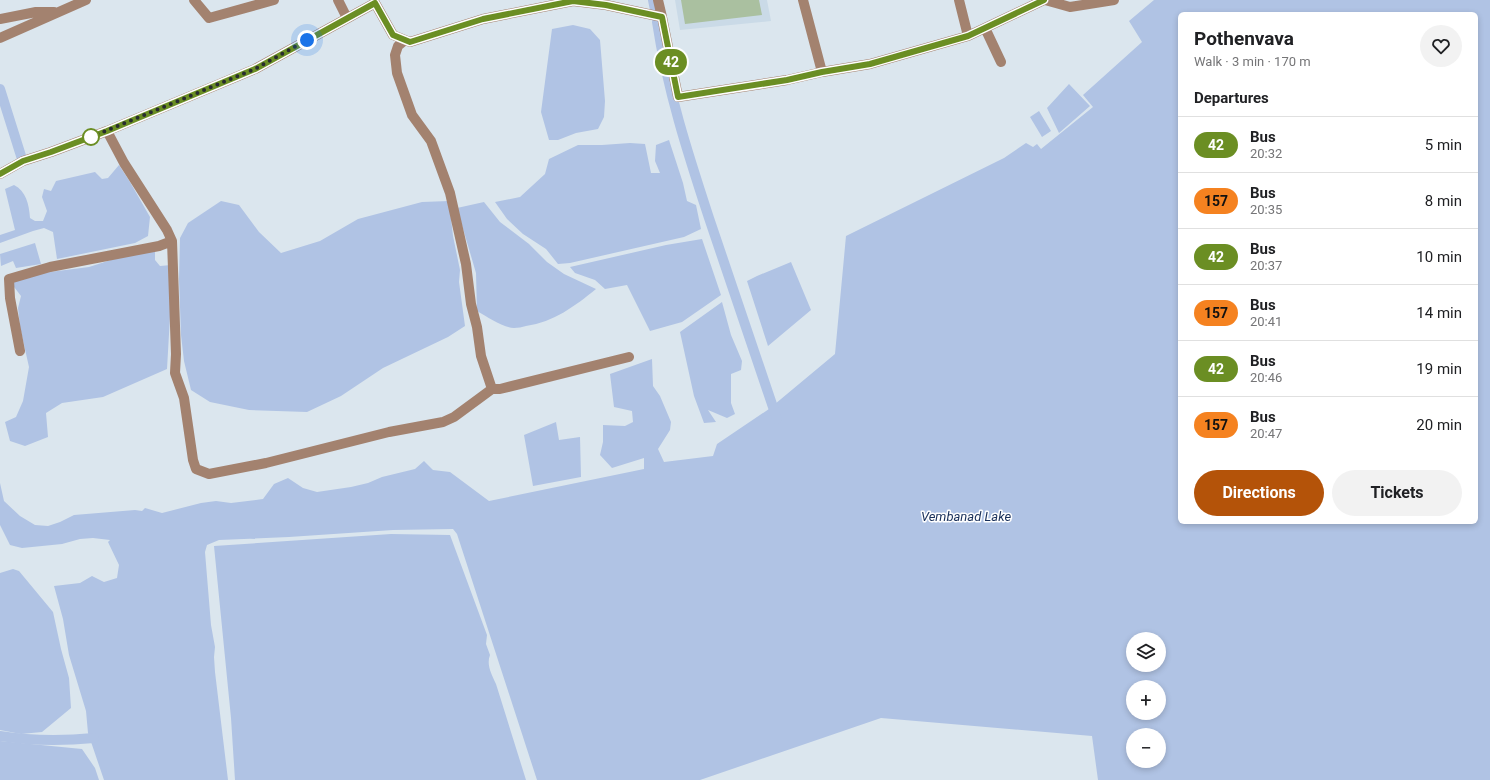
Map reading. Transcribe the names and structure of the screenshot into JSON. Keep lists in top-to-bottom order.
{
  "water": ["Vembanad Lake"],
  "lines": ["bus line 42"],
  "page": {
    "on_map": "42",
    "heading": [
      ["Pothenvava", "Walk · 3 min · 170 m"],
      "Departures"
    ],
    "list": [
      {
        "mark": "42",
        "name": "Bus",
        "note": "20:32",
        "value": "5 min"
      },
      {
        "mark": "157",
        "name": "Bus",
        "note": "20:35",
        "value": "8 min"
      },
      {
        "mark": "42",
        "name": "Bus",
        "note": "20:37",
        "value": "10 min"
      },
      {
        "mark": "157",
        "name": "Bus",
        "note": "20:41",
        "value": "14 min"
      },
      {
        "mark": "42",
        "name": "Bus",
        "note": "20:46",
        "value": "19 min"
      },
      {
        "mark": "157",
        "name": "Bus",
        "note": "20:47",
        "value": "20 min"
      }
    ],
    "buttons": ["Directions", "Tickets"],
    "map_buttons": ["+", "−"]
  }
}
